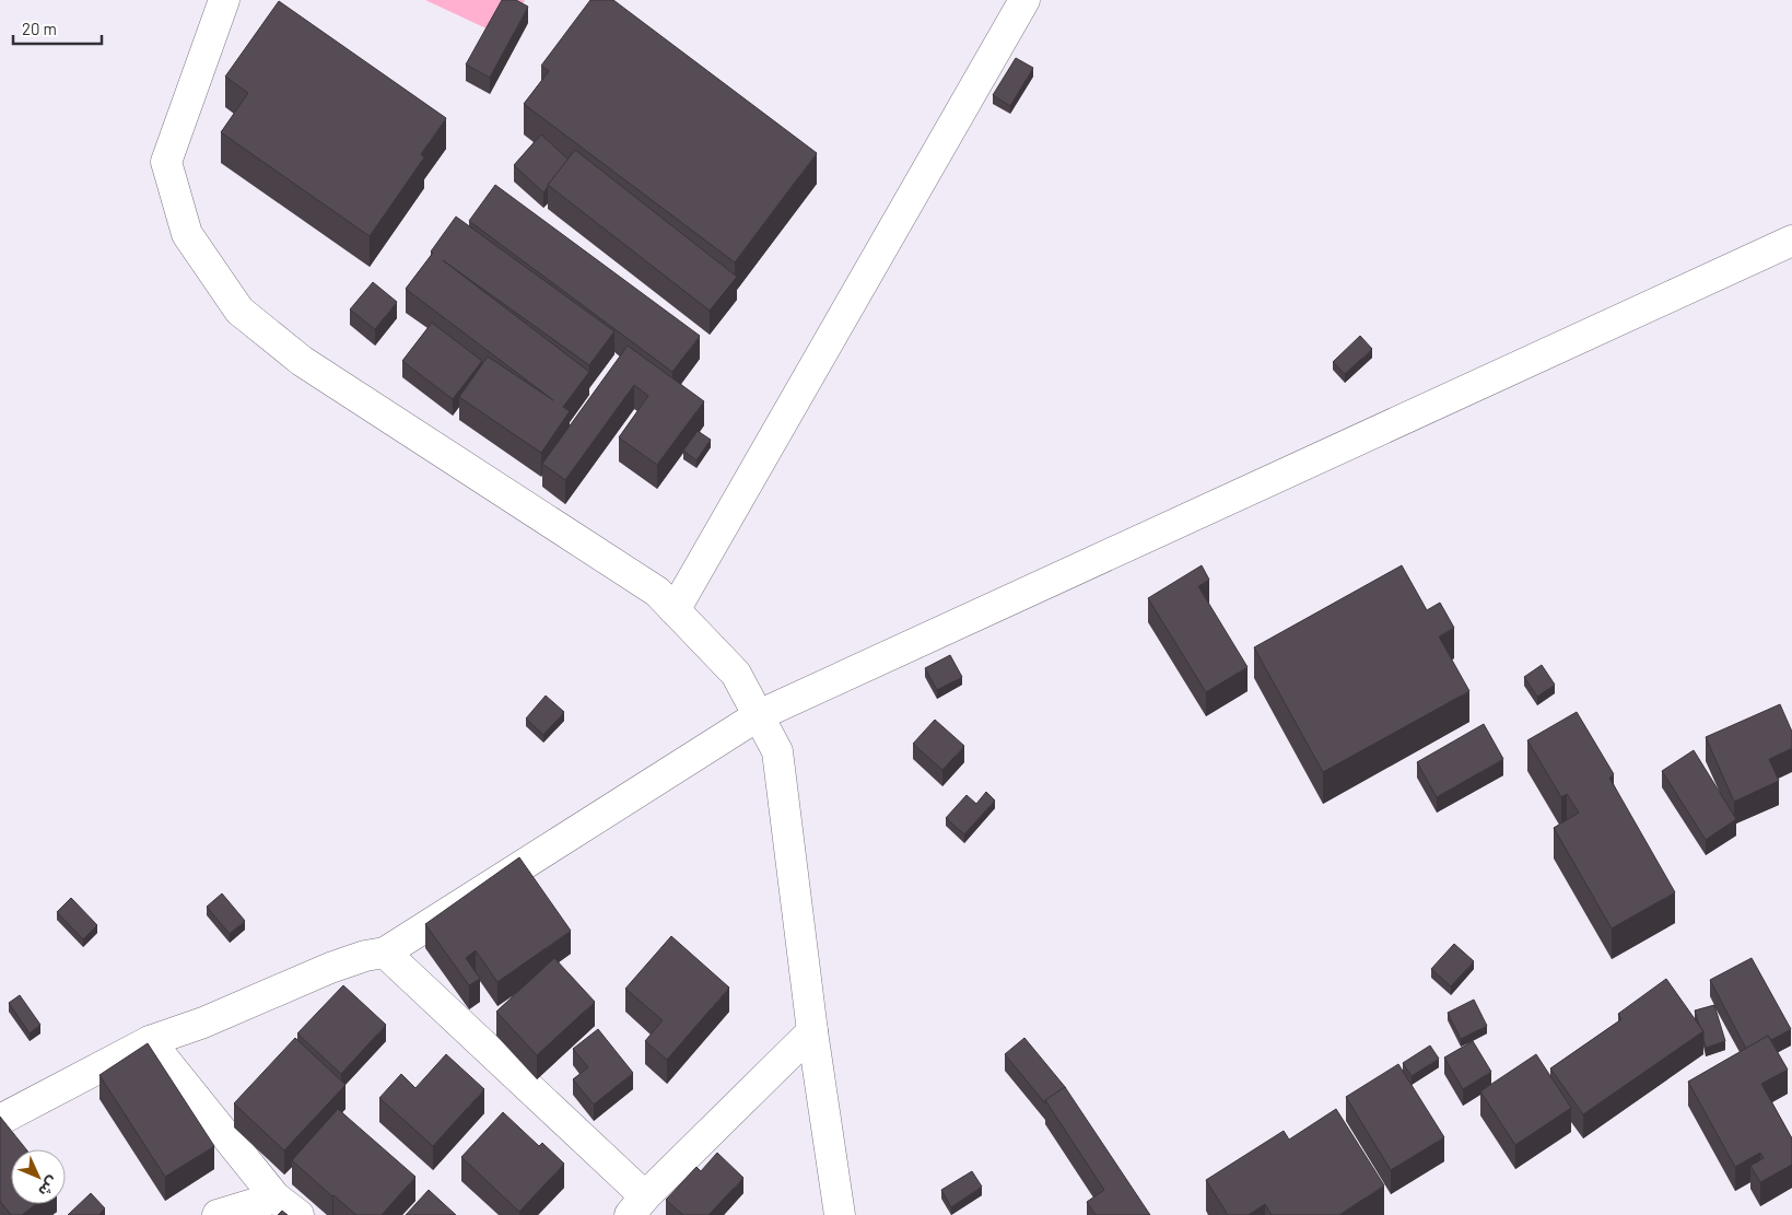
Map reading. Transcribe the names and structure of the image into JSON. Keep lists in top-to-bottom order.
{
  "scale_bar": "20 m",
  "north": "bottom right"
}
